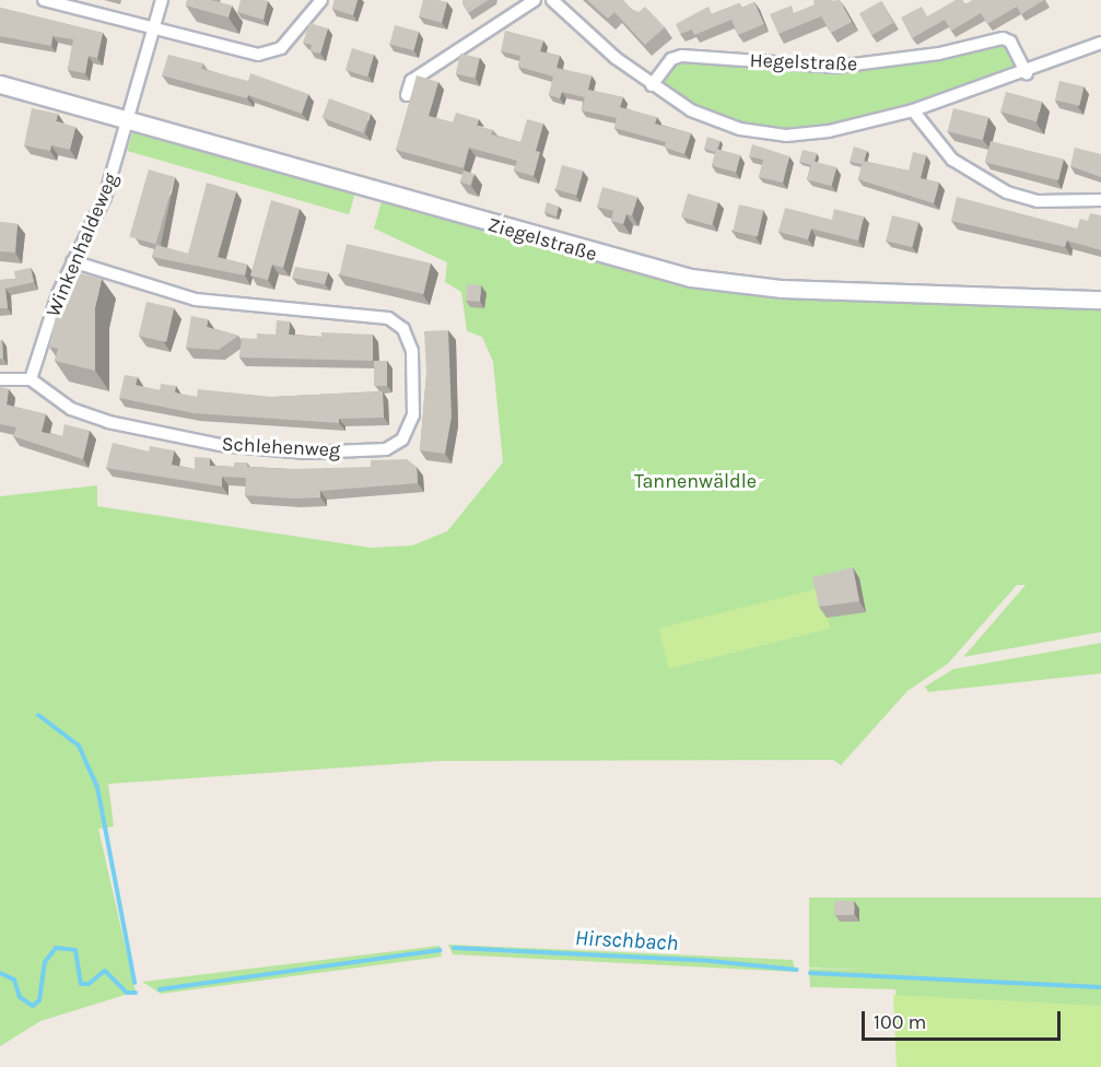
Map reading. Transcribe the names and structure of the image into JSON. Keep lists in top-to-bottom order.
{
  "streets": {
    "main road": ["Ziegelstraße"],
    "street": ["Hegelstraße", "Winkenhaldeweg", "Schlehenweg"]
  },
  "crossings": [
    ["Ziegelstraße", "Winkenhaldeweg"],
    ["Winkenhaldeweg", "Schlehenweg"]
  ],
  "water": ["Hirschbach"],
  "parks": ["Tannenwäldle"],
  "scale_bar": "100 m"
}
